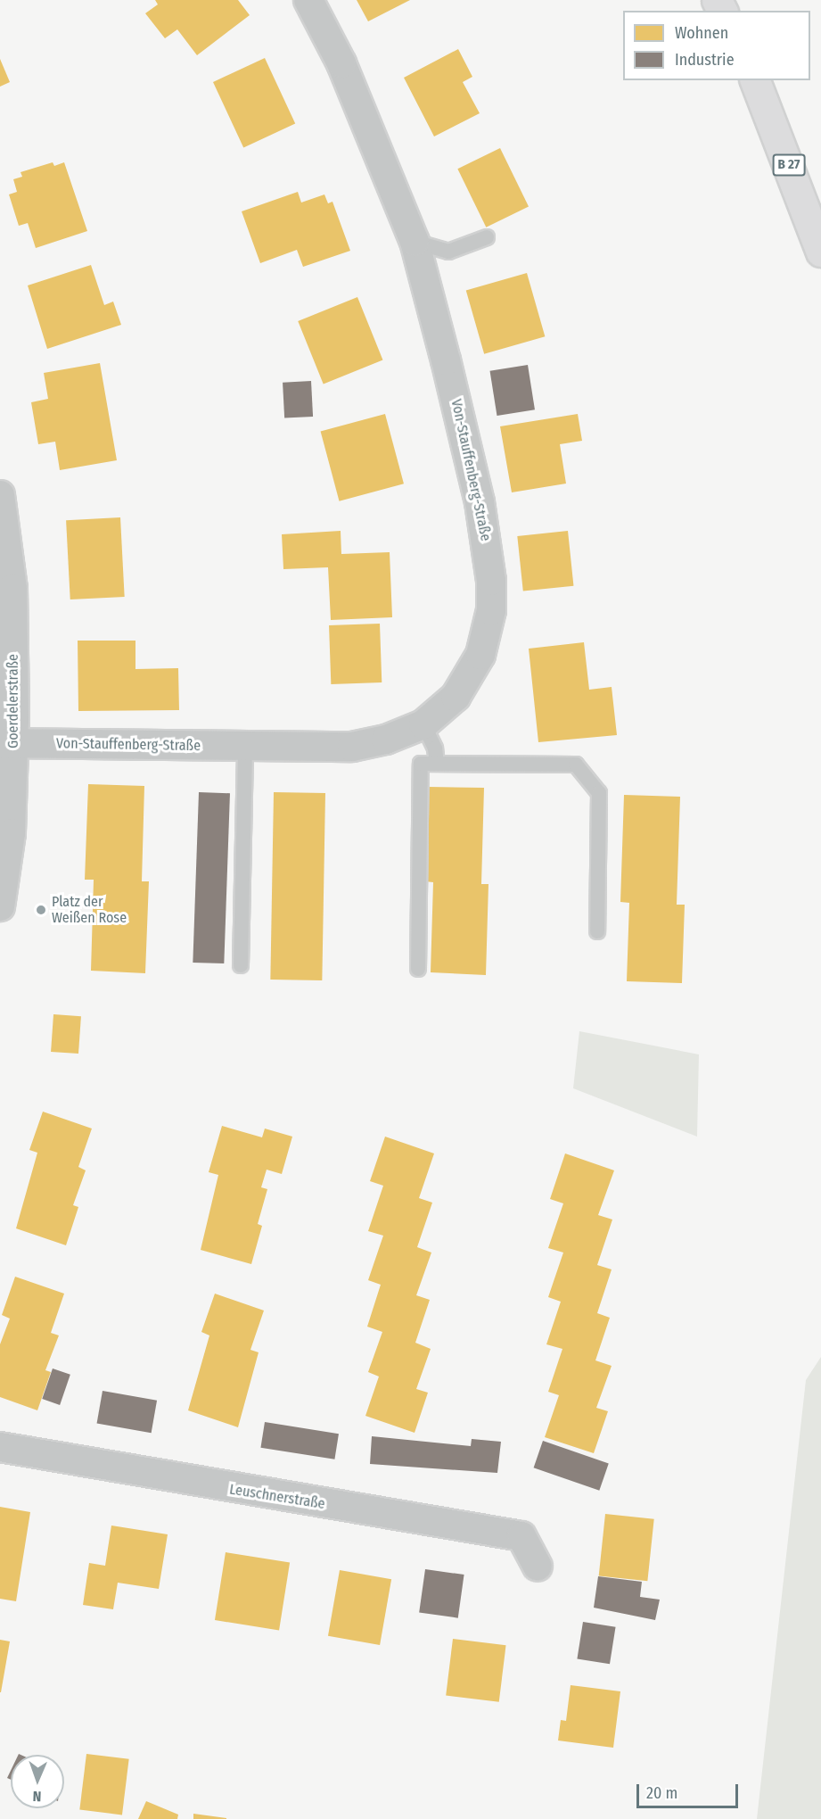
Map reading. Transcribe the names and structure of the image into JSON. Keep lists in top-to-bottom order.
{
  "streets": {
    "highway": ["B 27"],
    "street": ["Von-Stauffenberg-Straße", "Goerdelerstraße", "Leuschnerstraße"]
  },
  "crossings": [
    ["Von-Stauffenberg-Straße", "Goerdelerstraße"]
  ],
  "places": ["Platz der Weißen Rose"],
  "legend": ["Wohnen", "Industrie"],
  "scale_bar": "20 m",
  "north": "bottom"
}
